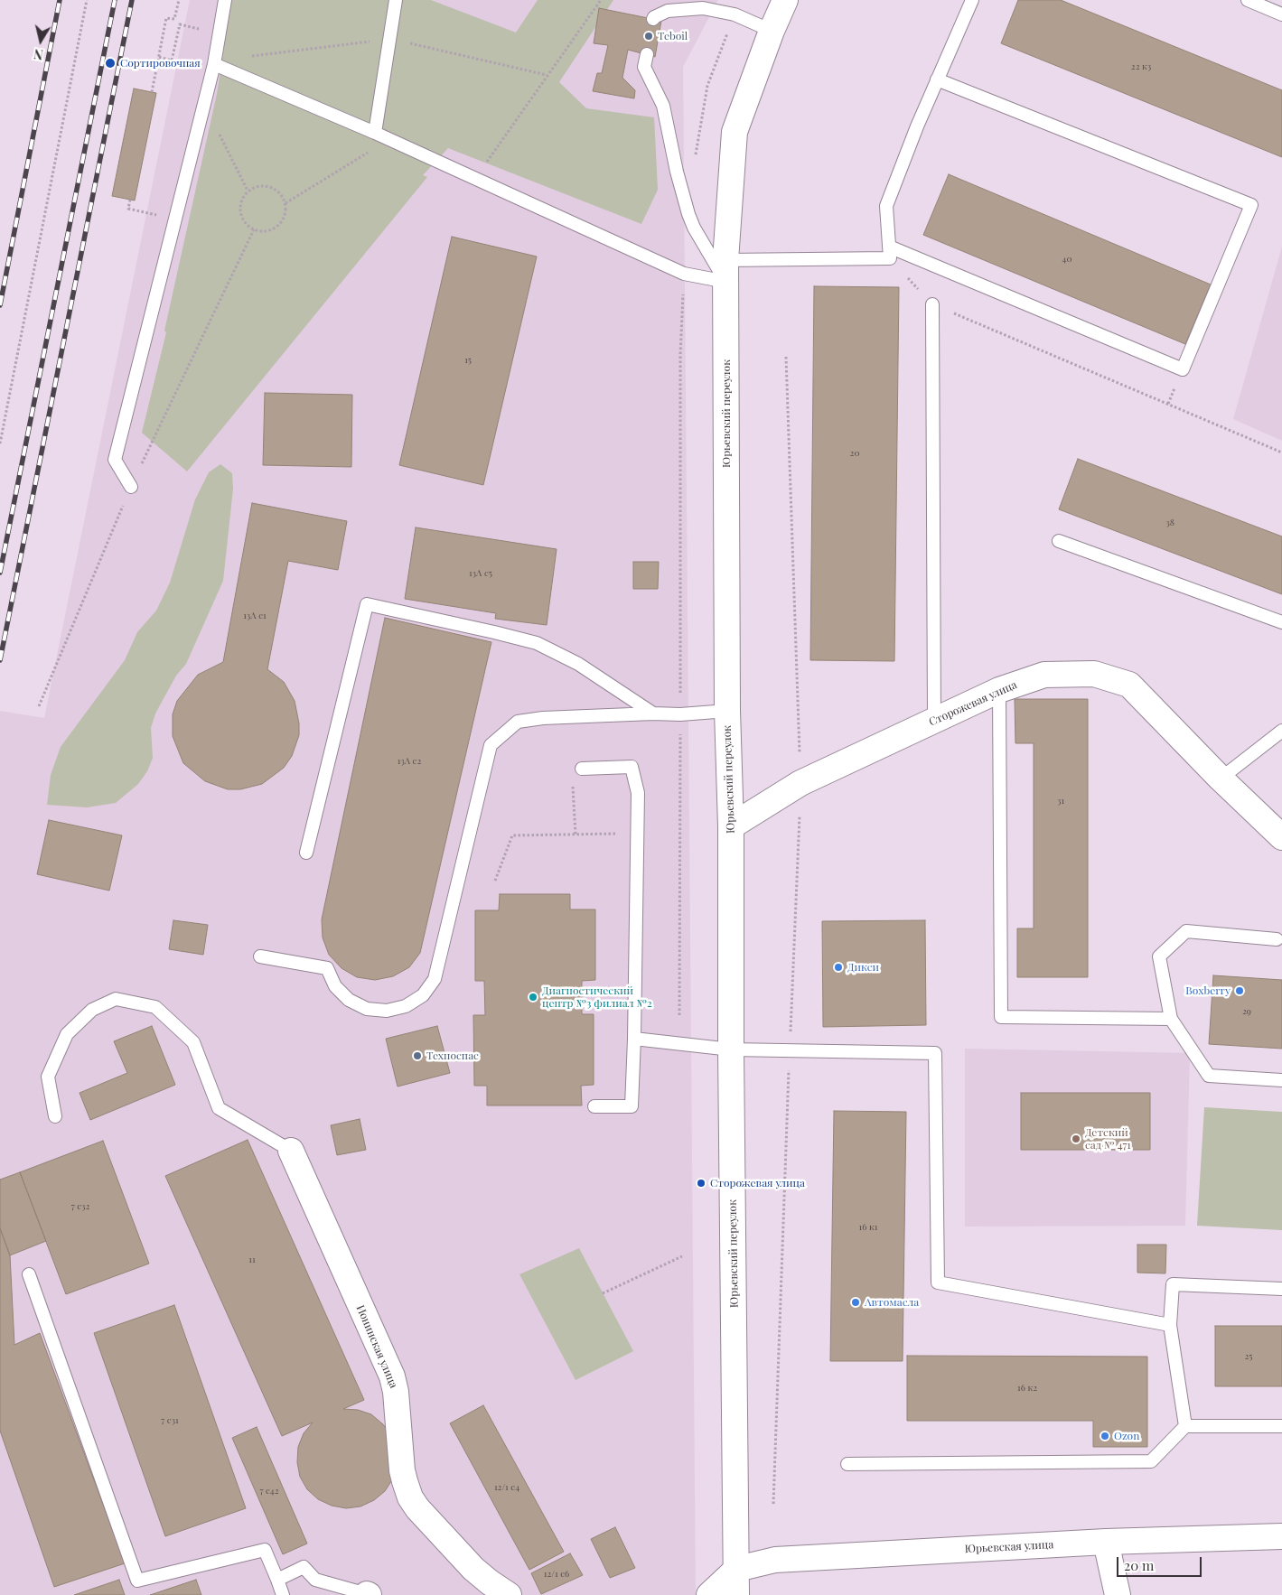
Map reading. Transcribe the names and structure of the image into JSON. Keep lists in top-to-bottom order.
{
  "streets": {
    "street": [
      "Юрьевский переулок",
      "Сторожевая улица",
      "Ионинская улица",
      "Юрьевская улица"
    ]
  },
  "crossings": [
    ["Юрьевский переулок", "Сторожевая улица"],
    ["Юрьевский переулок", "Юрьевская улица"]
  ],
  "places": [
    "Teboil",
    "Сортировочная",
    "Дикси",
    "Boxberry",
    "Диагностический центр №3 филиал №2",
    "Техноспас",
    "Детский сад № 471",
    "Сторожевая улица",
    "Автомасла",
    "Ozon"
  ],
  "house_numbers": [
    "22 к3",
    "40",
    "15",
    "20",
    "38",
    "13А с5",
    "13А с1",
    "13А с2",
    "31",
    "29",
    "7 с32",
    "16 к1",
    "11",
    "25",
    "16 к2",
    "7 с31",
    "12/1 с4",
    "7 с42",
    "12/1 с6"
  ],
  "scale_bar": "20 m",
  "north": "bottom"
}
